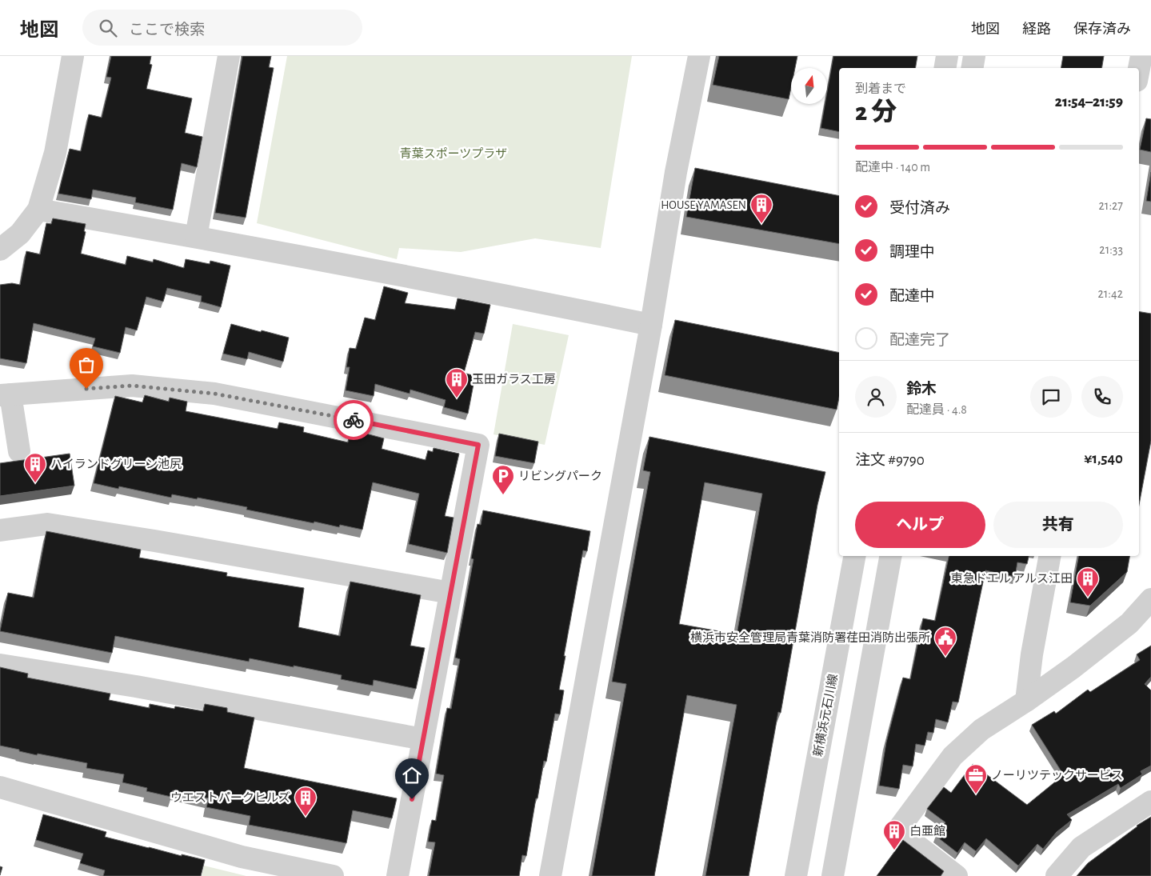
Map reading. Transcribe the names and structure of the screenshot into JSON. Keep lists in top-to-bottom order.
{
  "streets": {
    "street": ["新横浜元石川線"]
  },
  "parks": ["青葉スポーツプラザ"],
  "places": {
    "building": [
      "HOUSE YAMASEN",
      "玉田ガラス工房",
      "ハイランドグリーン池尻",
      "東急ドエル アルス江田",
      "ウエストパークヒルズ",
      "白亜館"
    ],
    "parking": ["リビングパーク"],
    "public building": ["横浜市安全管理局青葉消防署荏田消防出張所"],
    "office": ["ノーリツテックサービス"]
  },
  "north": "top",
  "page": {
    "header": "地図",
    "search": "ここで検索",
    "nav": ["地図", "経路", "保存済み"],
    "heading": ["2 分", "到着まで", "21:54–21:59"],
    "panel": [
      "鈴木",
      "配達員 · 4.8",
      "注文 #9790",
      "¥1,540"
    ],
    "bar": "配達中 · 140 m",
    "list": [
      ["受付済み", "21:27"],
      ["調理中", "21:33"],
      ["配達中", "21:42"],
      "配達完了"
    ],
    "buttons": ["ヘルプ", "共有"]
  }
}
